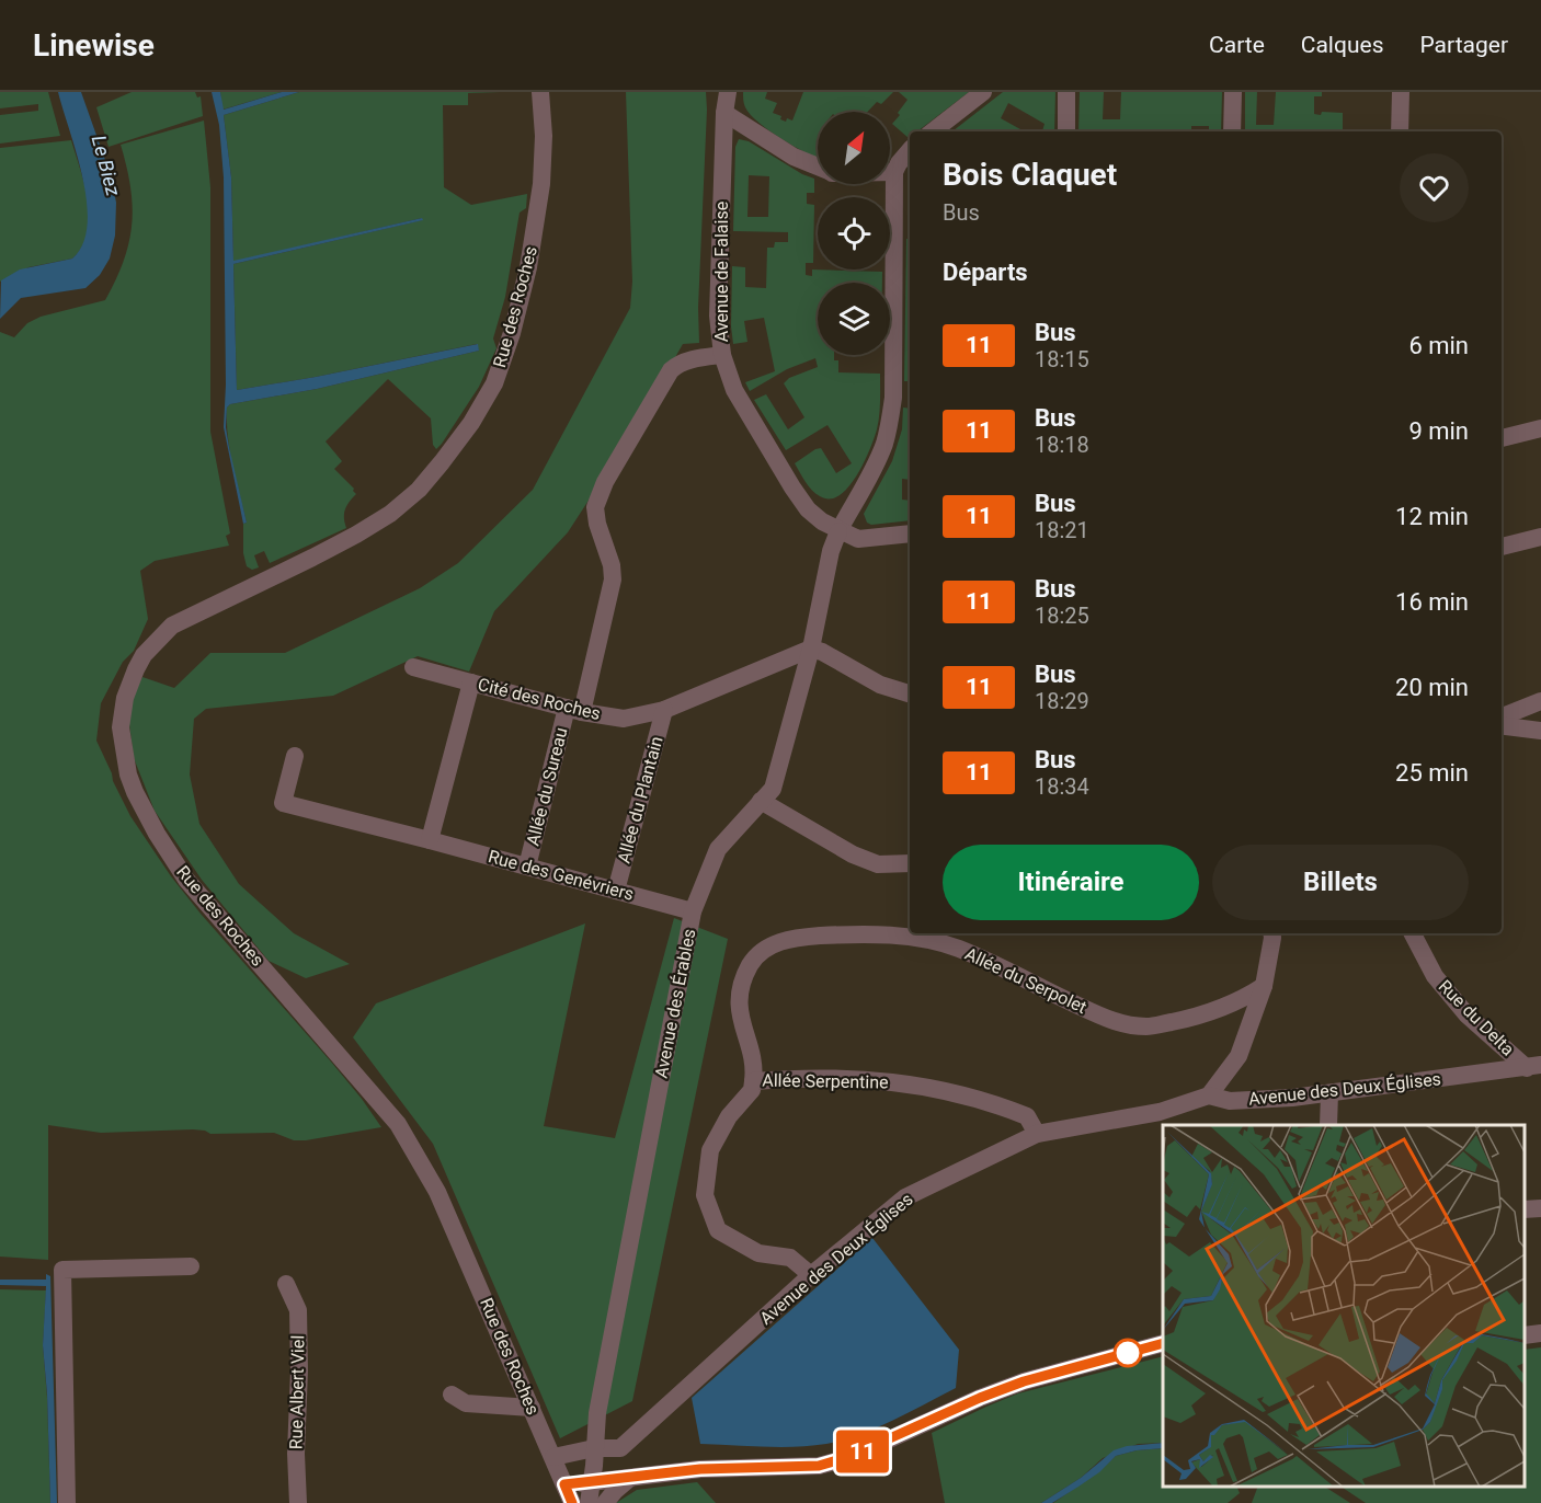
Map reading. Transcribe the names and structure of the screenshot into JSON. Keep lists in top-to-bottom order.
{
  "streets": {
    "street": [
      "Avenue de Falaise",
      "Rue des Roches",
      "Cité des Roches",
      "Allée du Sureau",
      "Allée du Plantain",
      "Rue des Genévriers",
      "Allée du Serpolet",
      "Avenue des Érables",
      "Rue du Delta",
      "Allée Serpentine",
      "Avenue des Deux Églises",
      "Rue Albert Viel"
    ]
  },
  "crossings": [
    ["Avenue de Falaise", "Allée du Sureau"],
    ["Avenue de Falaise", "Avenue des Érables"],
    ["Rue des Roches", "Avenue des Deux Églises"],
    ["Cité des Roches", "Allée du Sureau"],
    ["Cité des Roches", "Allée du Plantain"],
    ["Cité des Roches", "Avenue des Érables"],
    ["Allée du Sureau", "Rue des Genévriers"],
    ["Allée du Plantain", "Rue des Genévriers"],
    ["Rue des Genévriers", "Avenue des Érables"],
    ["Allée du Serpolet", "Allée Serpentine"],
    ["Avenue des Érables", "Avenue des Deux Églises"],
    ["Rue du Delta", "Avenue des Deux Églises"],
    ["Allée Serpentine", "Avenue des Deux Églises"]
  ],
  "water": ["Le Biez"],
  "lines": ["bus line 11"],
  "north": "top right",
  "page": {
    "header": "Linewise",
    "nav": ["Carte", "Calques", "Partager"],
    "on_map": "11",
    "heading": [
      ["Bois Claquet", "Bus"],
      "Départs"
    ],
    "list": [
      {
        "mark": "11",
        "name": "Bus",
        "note": "18:15",
        "value": "6 min"
      },
      {
        "mark": "11",
        "name": "Bus",
        "note": "18:18",
        "value": "9 min"
      },
      {
        "mark": "11",
        "name": "Bus",
        "note": "18:21",
        "value": "12 min"
      },
      {
        "mark": "11",
        "name": "Bus",
        "note": "18:25",
        "value": "16 min"
      },
      {
        "mark": "11",
        "name": "Bus",
        "note": "18:29",
        "value": "20 min"
      },
      {
        "mark": "11",
        "name": "Bus",
        "note": "18:34",
        "value": "25 min"
      }
    ],
    "buttons": ["Itinéraire", "Billets"]
  }
}
